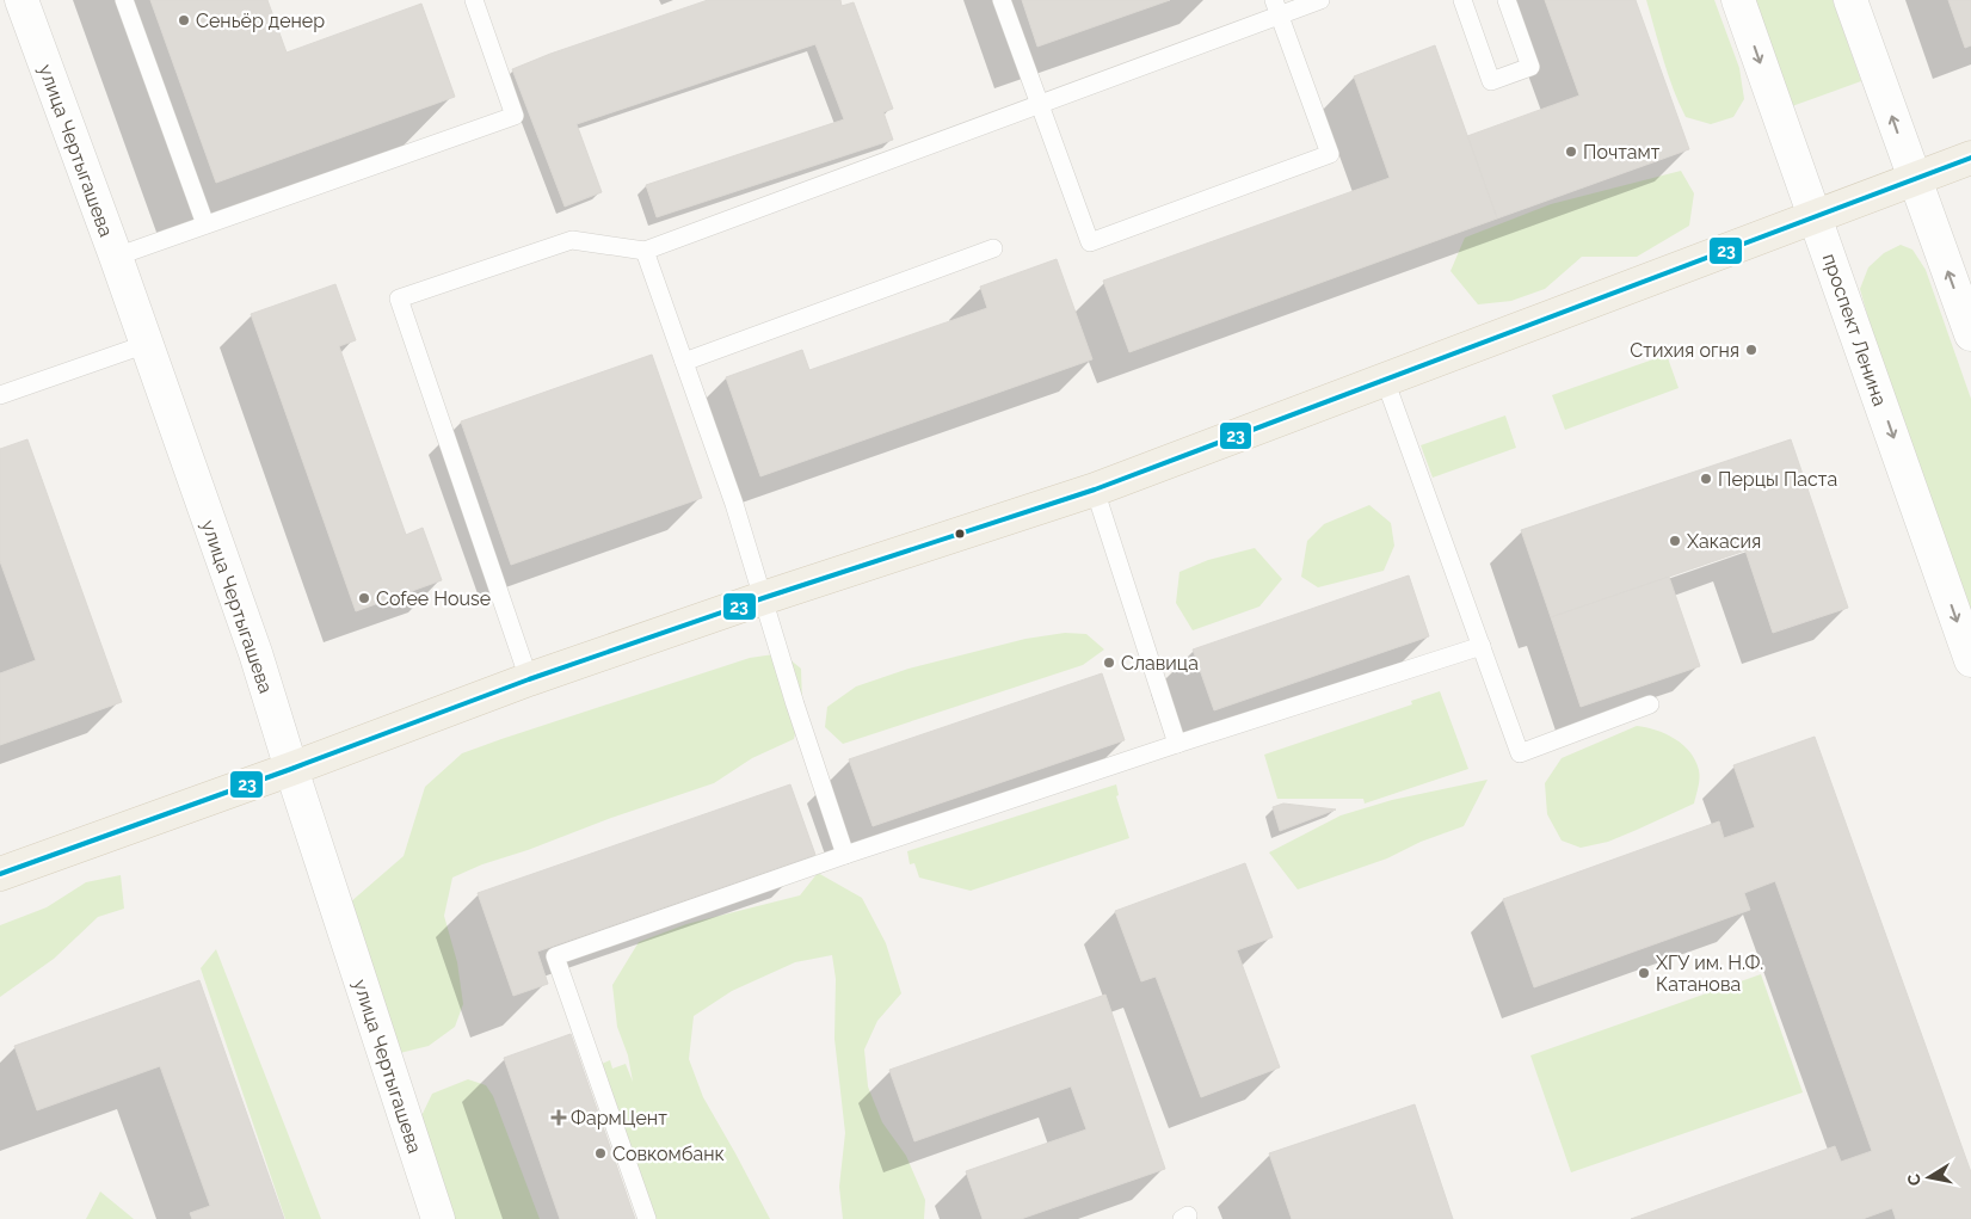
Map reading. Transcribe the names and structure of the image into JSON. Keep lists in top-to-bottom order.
{
  "streets": {
    "street": ["улица Чертыгашева", "проспект Ленина"]
  },
  "places": {
    "other": [
      "Сеньёр денер",
      "Почтамт",
      "Стихия огня",
      "Перцы Паста",
      "Хакасия",
      "Cofee House",
      "Славица",
      "ХГУ им. Н.Ф. Катанова",
      "Совкомбанк"
    ],
    "health": ["ФармЦент"]
  },
  "lines": ["transit line 23"],
  "north": "left"
}
